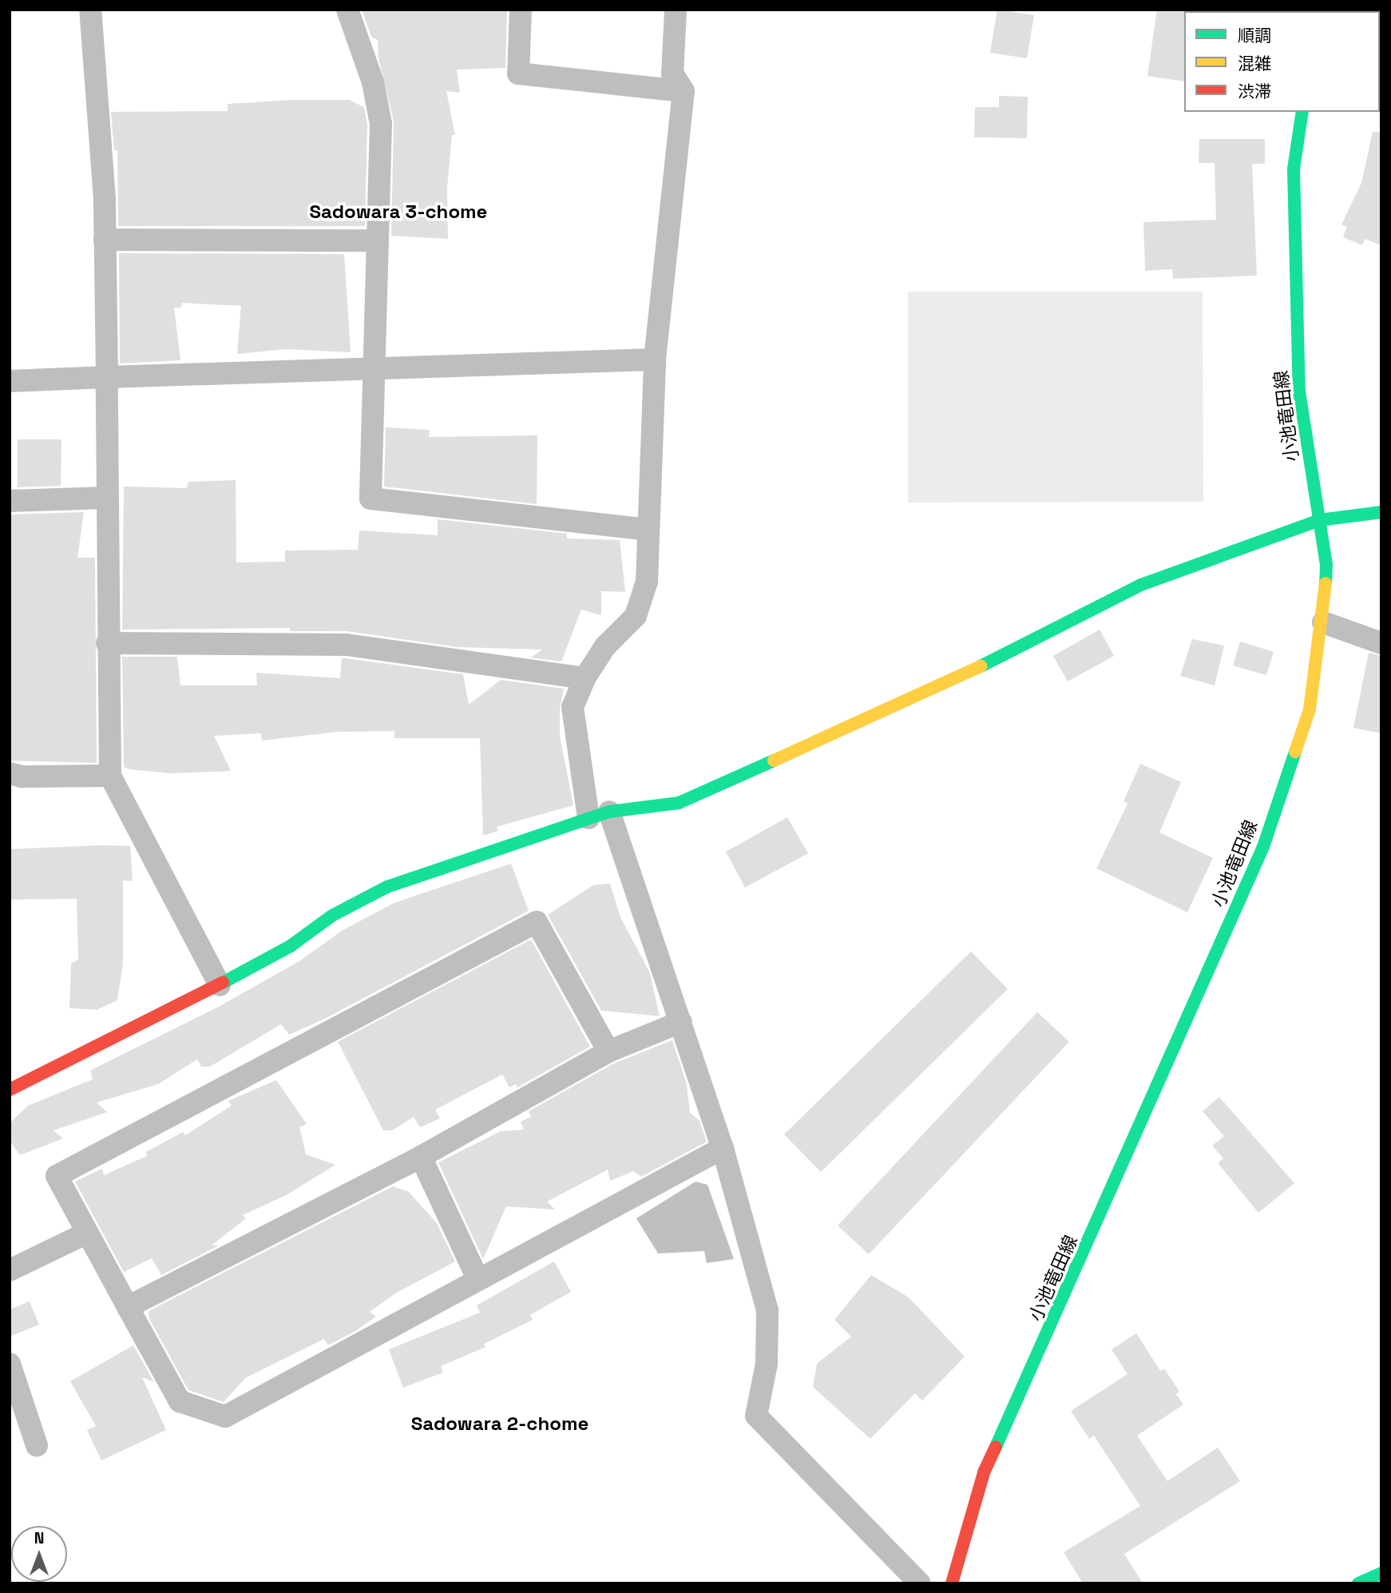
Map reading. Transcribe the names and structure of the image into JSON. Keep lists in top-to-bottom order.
{
  "streets": {
    "main road": ["小池竜田線"]
  },
  "districts": ["Sadowara 3-chome", "Sadowara 2-chome"],
  "legend": ["順調", "混雑", "渋滞"],
  "north": "top"
}
